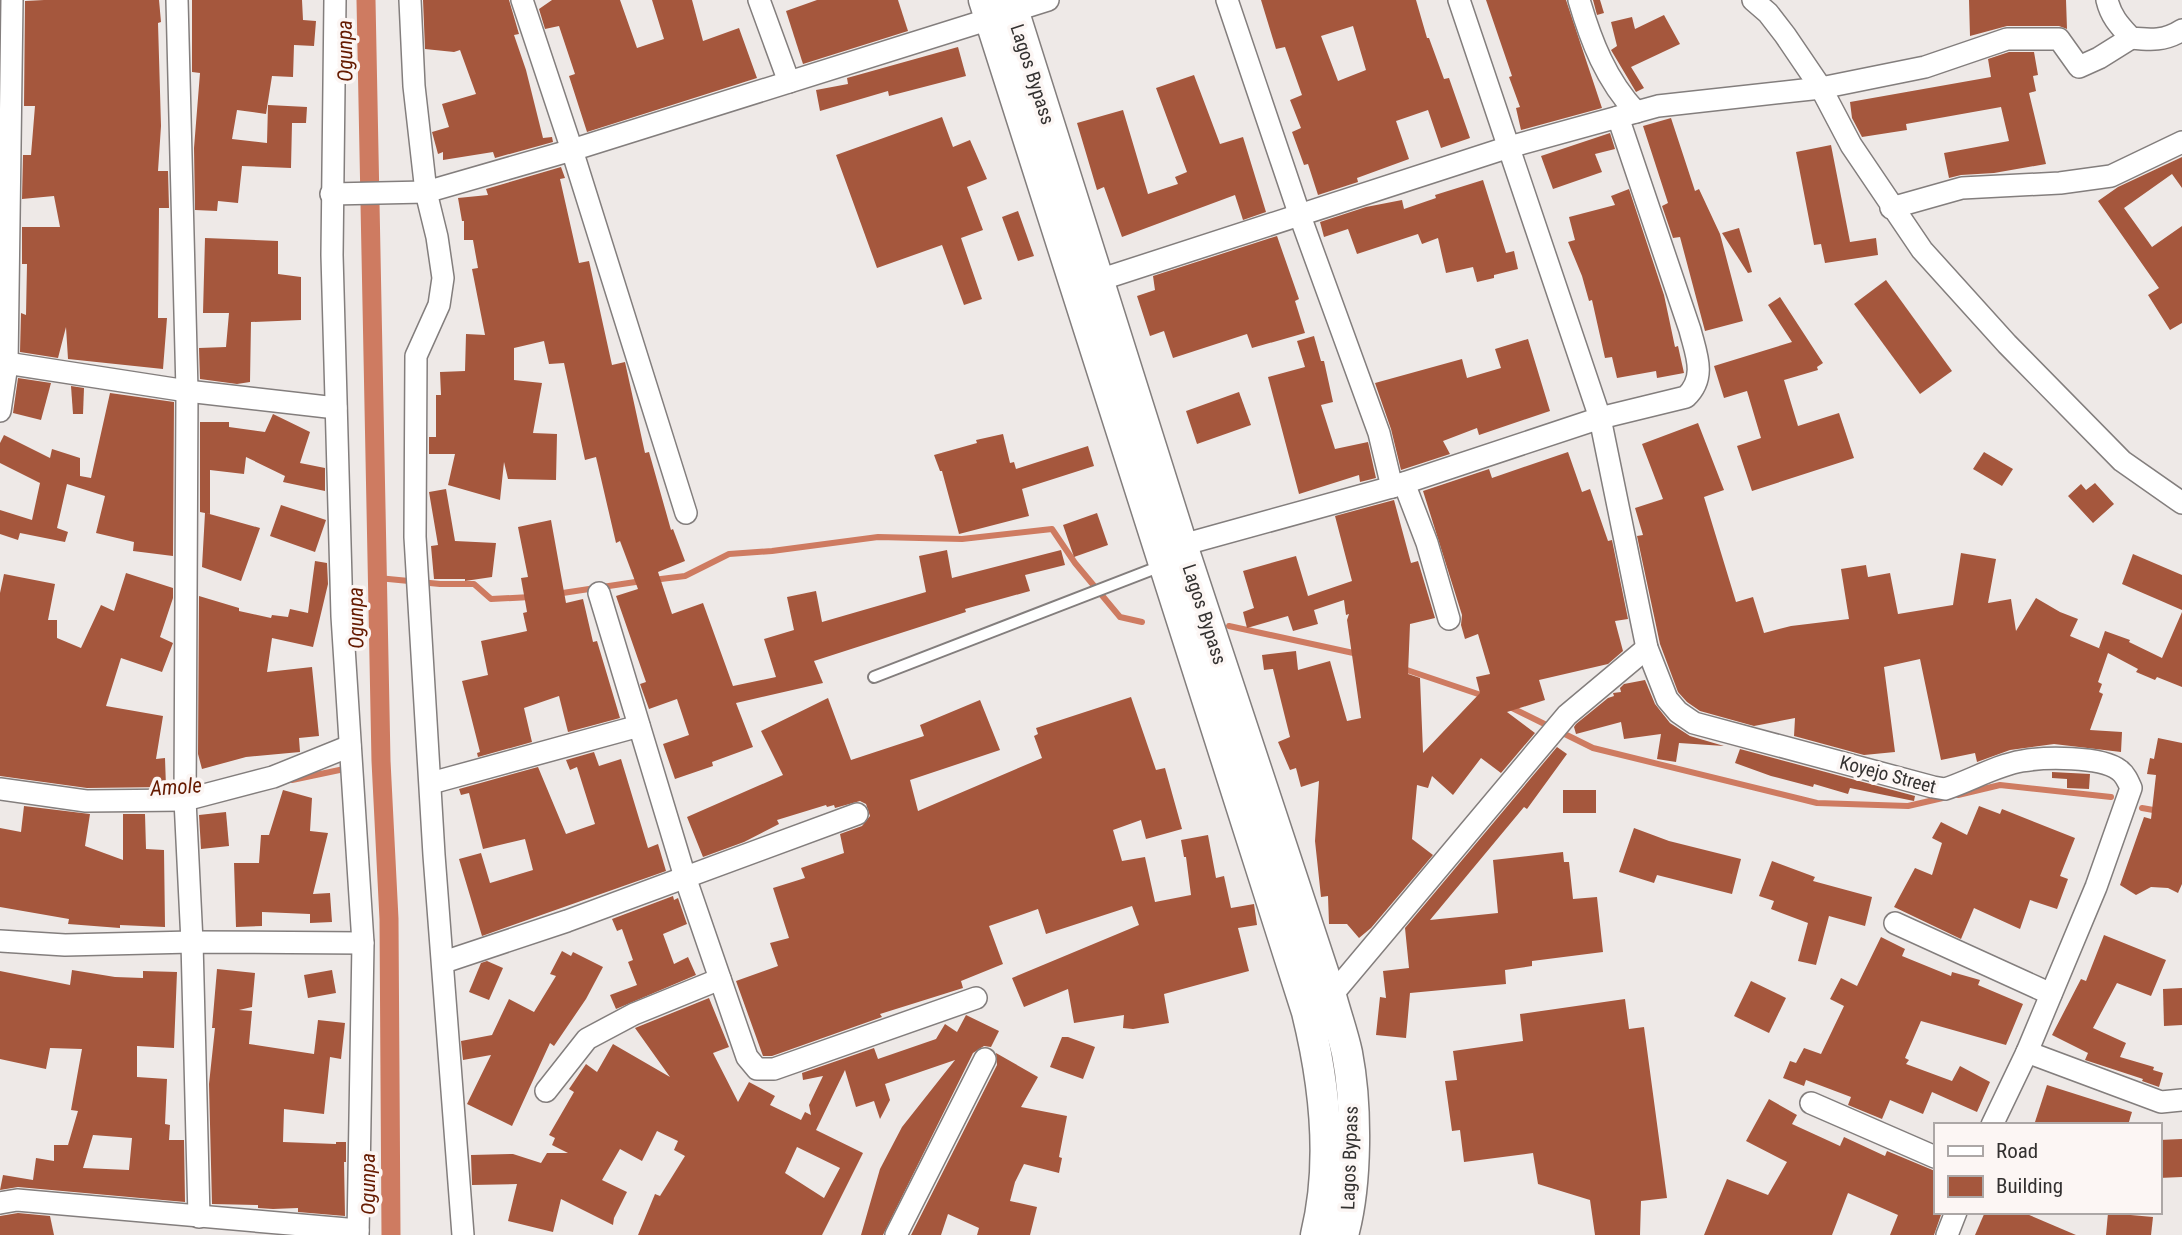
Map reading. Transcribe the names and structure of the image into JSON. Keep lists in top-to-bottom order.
{
  "streets": {
    "main road": ["Lagos Bypass"],
    "street": ["Koyejo Street"]
  },
  "water": ["Ogunpa", "Amole"],
  "legend": ["Road", "Building"]
}
